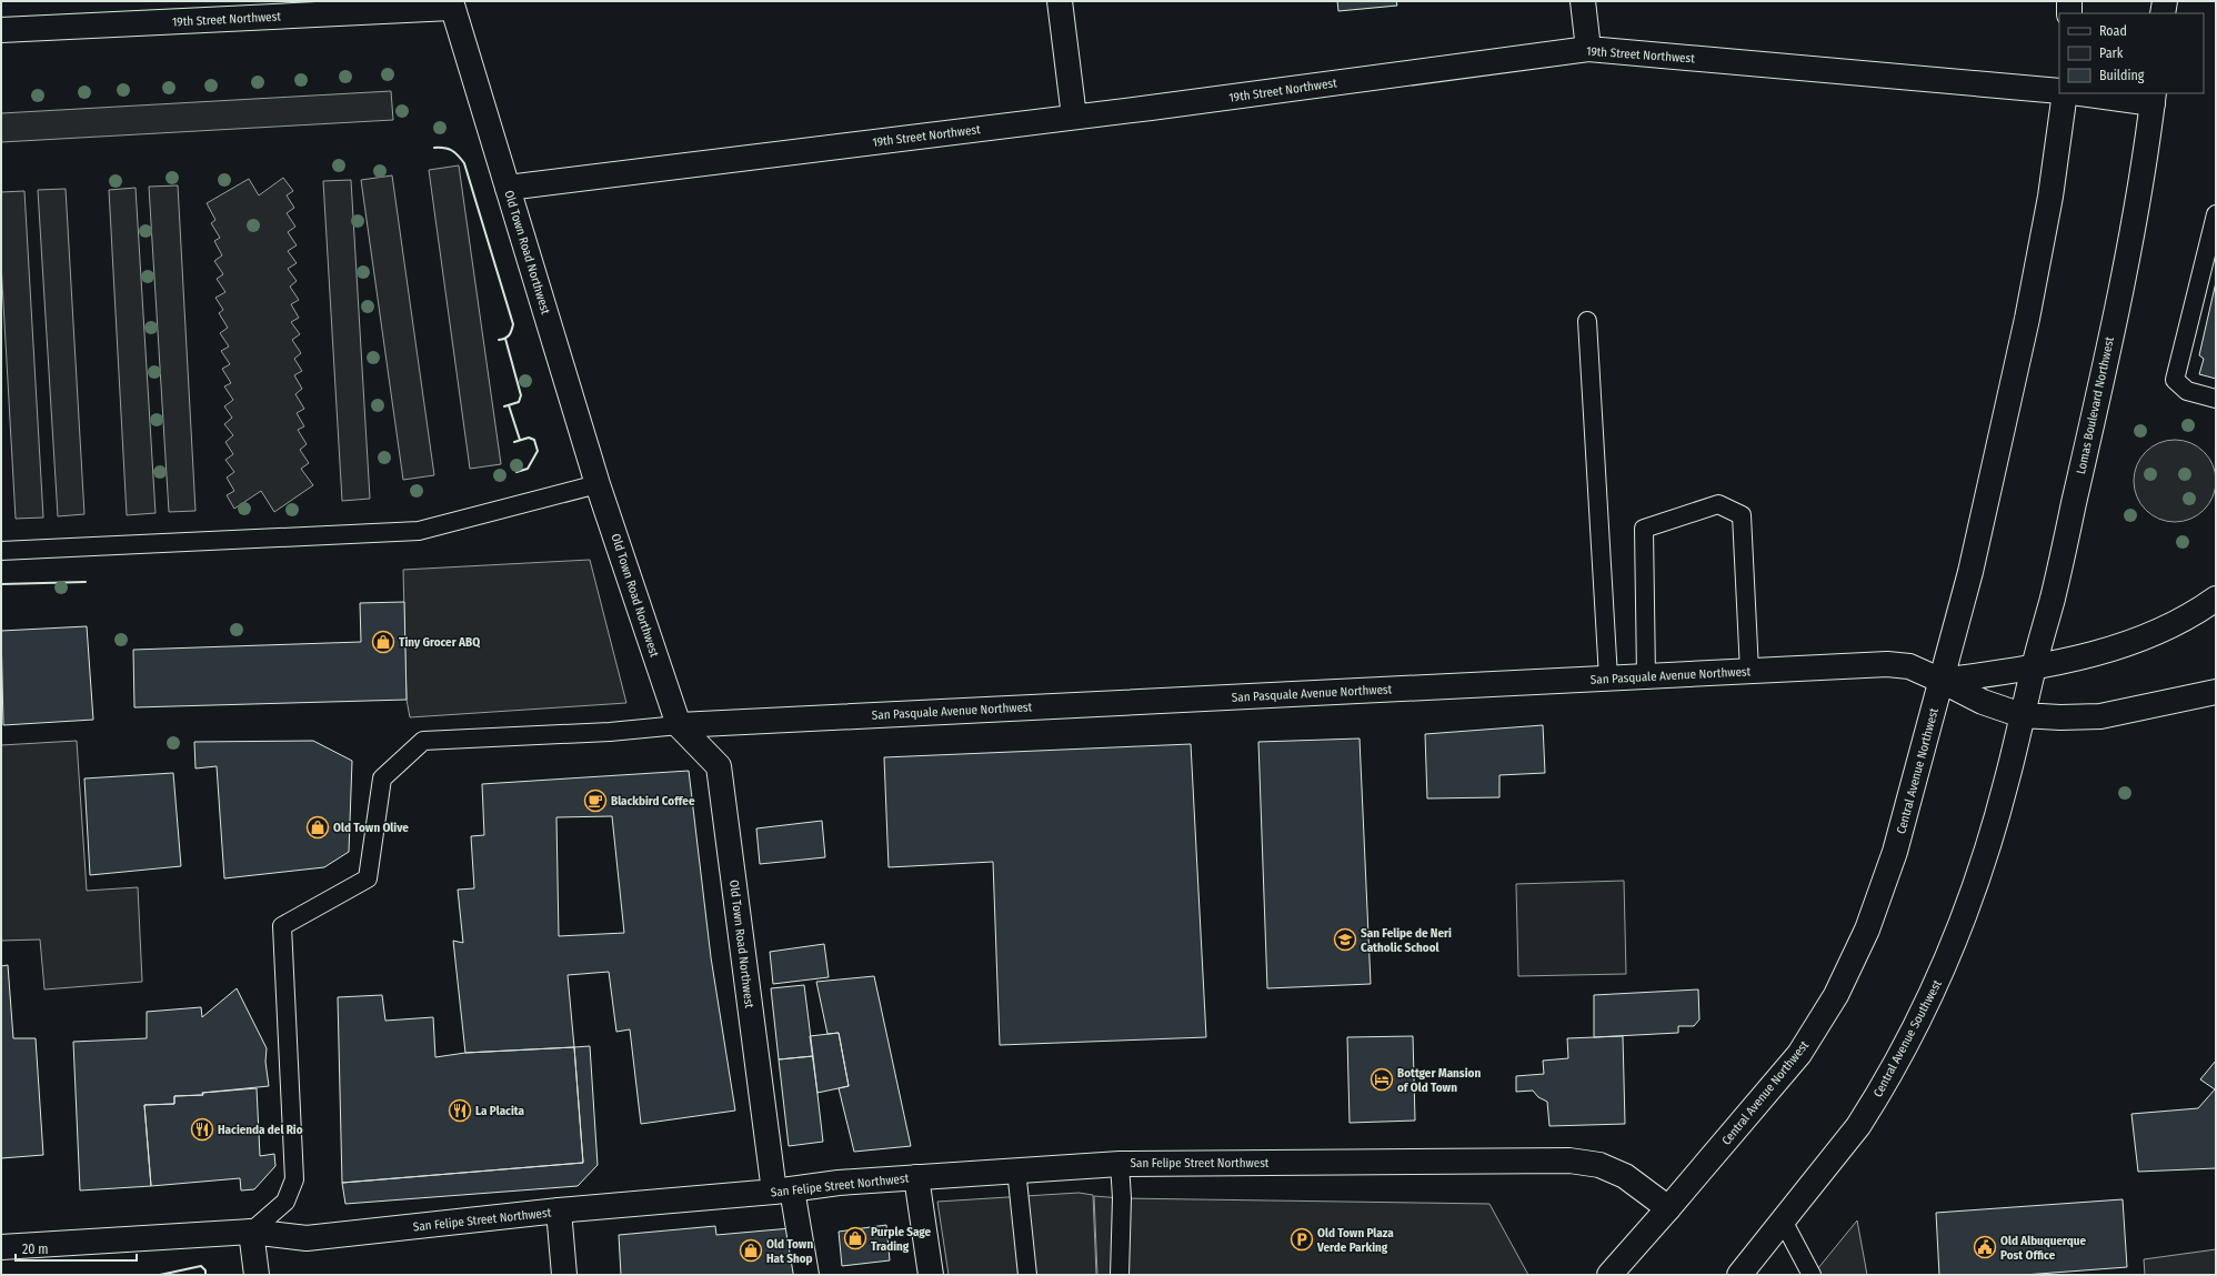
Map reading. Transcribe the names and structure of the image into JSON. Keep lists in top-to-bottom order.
{
  "streets": {
    "street": [
      "19th Street Northwest",
      "Old Town Road Northwest",
      "Lomas Boulevard Northwest",
      "San Pasquale Avenue Northwest",
      "Central Avenue Northwest",
      "Central Avenue Southwest",
      "San Felipe Street Northwest"
    ]
  },
  "crossings": [
    ["19th Street Northwest", "Old Town Road Northwest"],
    ["Old Town Road Northwest", "San Pasquale Avenue Northwest"],
    ["Old Town Road Northwest", "San Felipe Street Northwest"],
    ["Lomas Boulevard Northwest", "Central Avenue Southwest"],
    ["San Pasquale Avenue Northwest", "Central Avenue Northwest"],
    ["Central Avenue Northwest", "San Felipe Street Northwest"]
  ],
  "places": {
    "shop": [
      "Tiny Grocer ABQ",
      "Old Town Olive",
      "Purple Sage Trading",
      "Old Town Hat Shop"
    ],
    "cafe": ["Blackbird Coffee"],
    "school or university": ["San Felipe de Neri Catholic School"],
    "hotel": ["Bottger Mansion of Old Town"],
    "restaurant": ["La Placita", "Hacienda del Rio"],
    "parking": ["Old Town Plaza Verde Parking"],
    "public building": ["Old Albuquerque Post Office"]
  },
  "legend": ["Road", "Park", "Building"],
  "scale_bar": "20 m"
}
